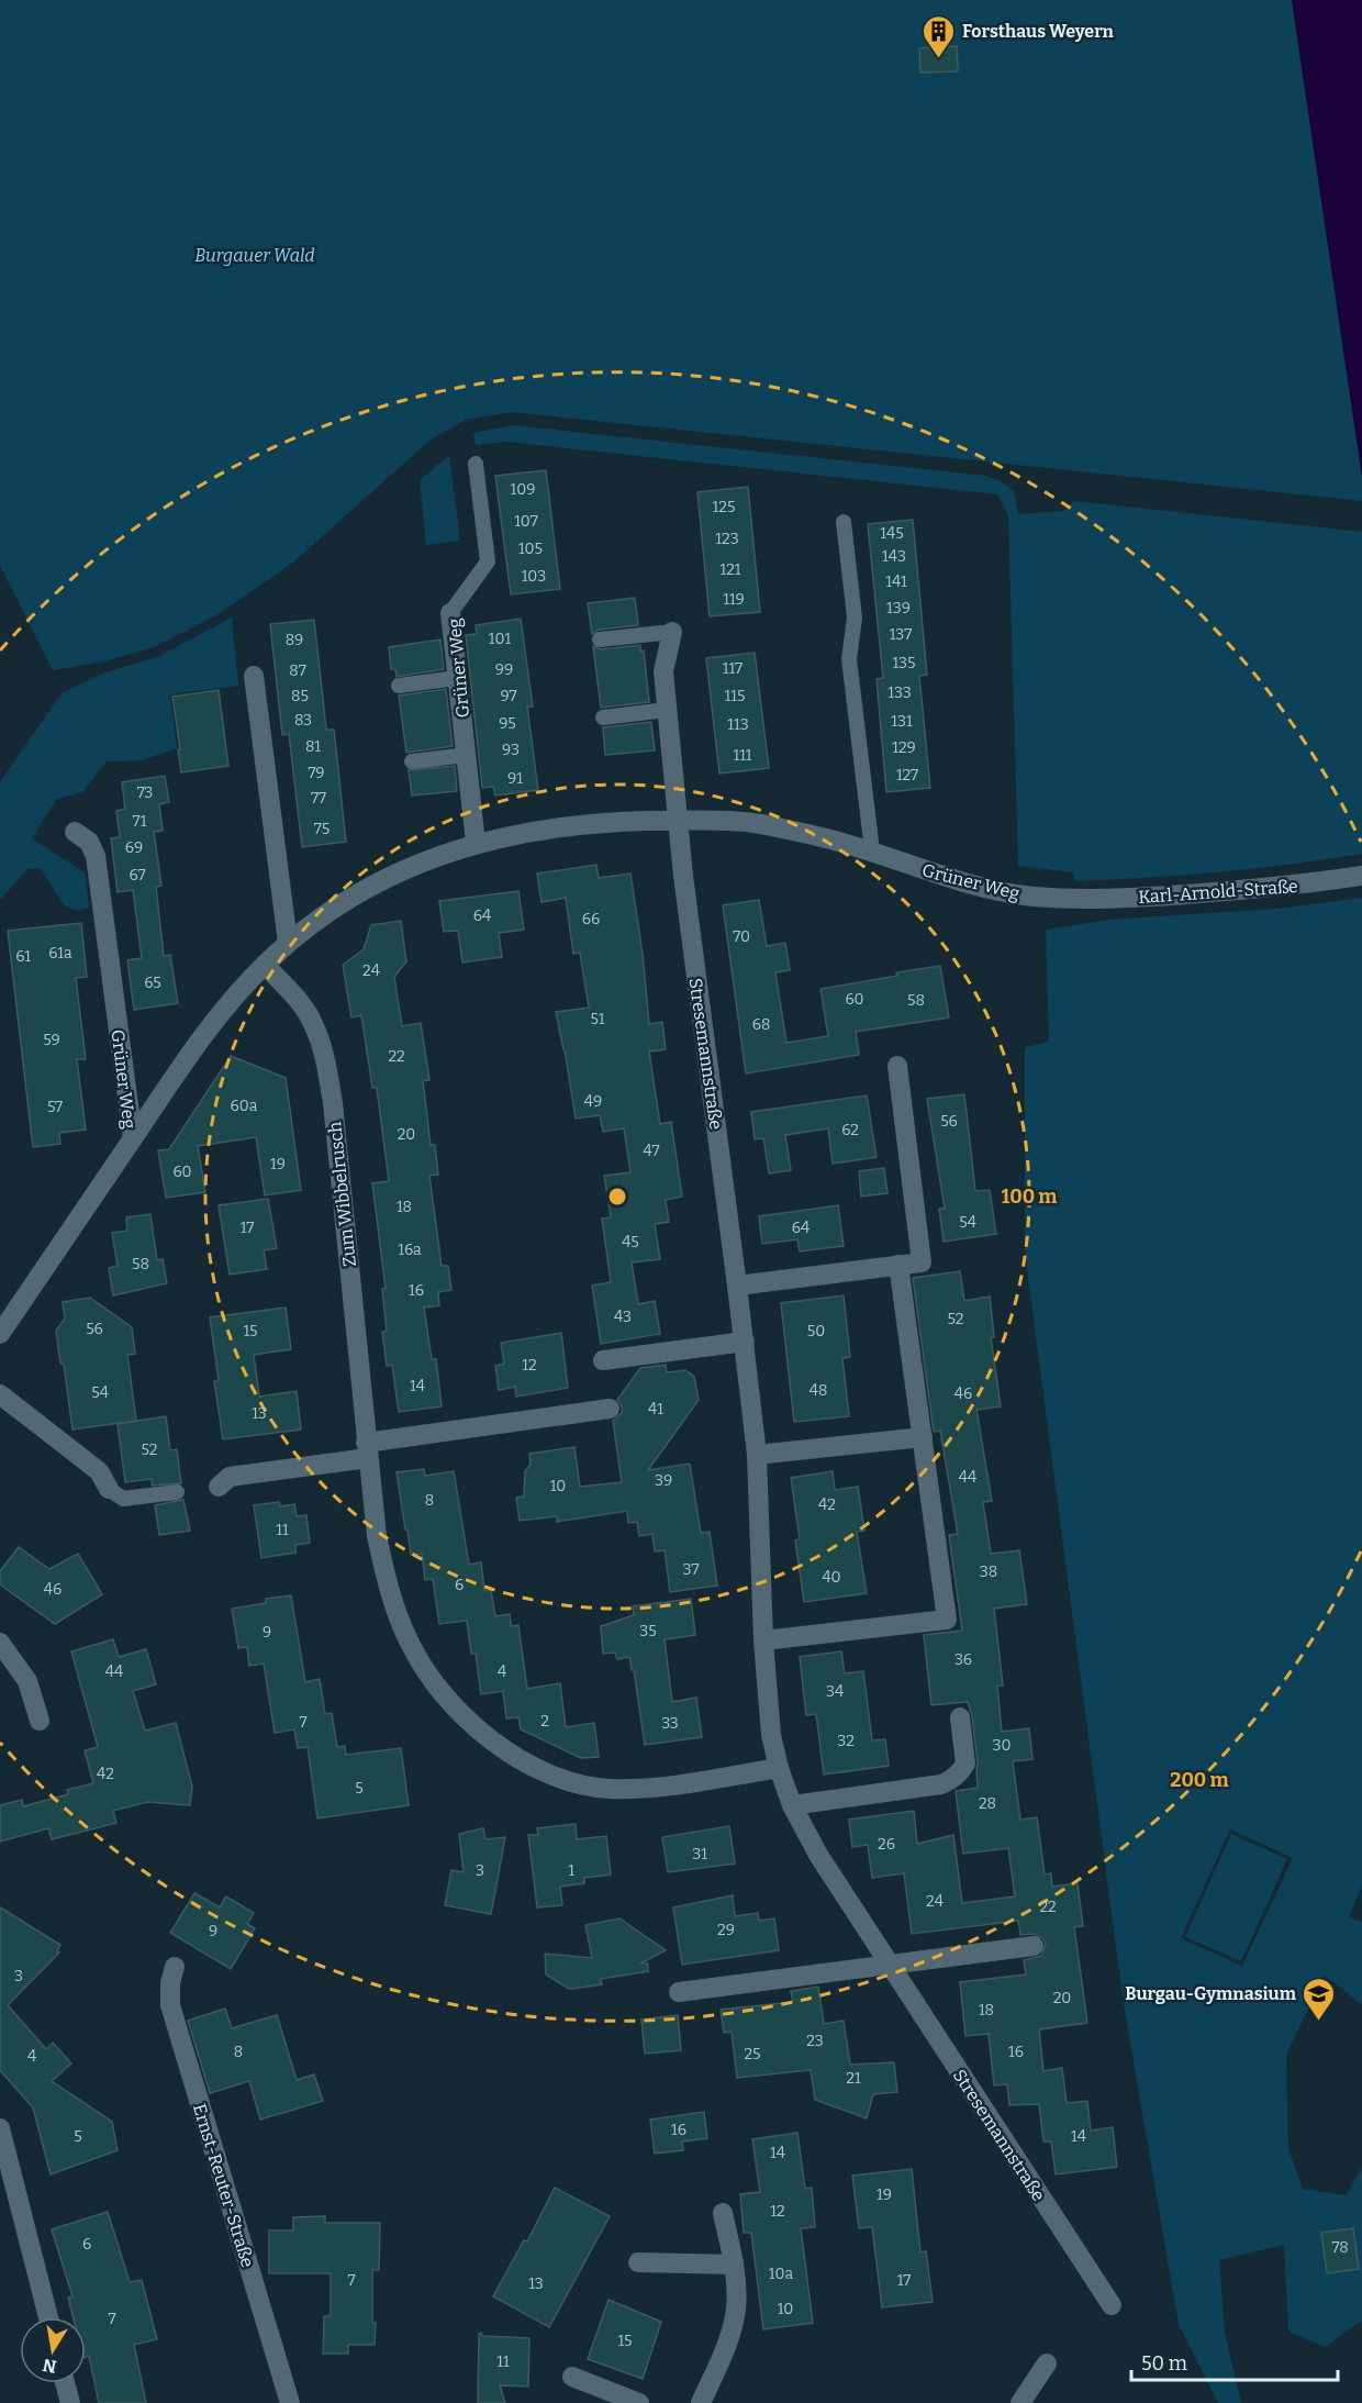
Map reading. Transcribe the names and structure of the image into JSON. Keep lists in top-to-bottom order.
{
  "streets": {
    "street": [
      "Grüner Weg",
      "Karl-Arnold-Straße",
      "Stresemannstraße",
      "Zum Wibbelrusch",
      "Ernst-Reuter-Straße"
    ]
  },
  "crossings": [
    ["Grüner Weg", "Karl-Arnold-Straße"],
    ["Grüner Weg", "Stresemannstraße"],
    ["Grüner Weg", "Zum Wibbelrusch"],
    ["Stresemannstraße", "Zum Wibbelrusch"]
  ],
  "parks": ["Burgauer Wald"],
  "places": {
    "building": ["Forsthaus Weyern"],
    "school or university": ["Burgau-Gymnasium"]
  },
  "house_numbers": [
    "109",
    "125",
    "107",
    "145",
    "123",
    "105",
    "143",
    "121",
    "103",
    "141",
    "119",
    "139",
    "137",
    "101",
    "89",
    "135",
    "117",
    "99",
    "87",
    "133",
    "85",
    "97",
    "115",
    "83",
    "131",
    "95",
    "113",
    "81",
    "129",
    "93",
    "111",
    "79",
    "127",
    "91",
    "73",
    "77",
    "71",
    "75",
    "69",
    "67",
    "64",
    "66",
    "70",
    "61a",
    "61",
    "24",
    "65",
    "60",
    "58",
    "51",
    "68",
    "59",
    "22",
    "49",
    "60a",
    "57",
    "56",
    "62",
    "20",
    "47",
    "19",
    "60",
    "18",
    "54",
    "17",
    "64",
    "45",
    "16a",
    "58",
    "16",
    "43",
    "52",
    "56",
    "15",
    "50",
    "12",
    "14",
    "48",
    "54",
    "46",
    "41",
    "13",
    "52",
    "44",
    "39",
    "10",
    "8",
    "42",
    "11",
    "37",
    "38",
    "40",
    "6",
    "46",
    "35",
    "9",
    "36",
    "44",
    "4",
    "34",
    "2",
    "7",
    "33",
    "32",
    "30",
    "42",
    "5",
    "28",
    "26",
    "31",
    "3",
    "1",
    "24",
    "22",
    "29",
    "9",
    "3",
    "20",
    "18",
    "23",
    "8",
    "16",
    "25",
    "4",
    "21",
    "16",
    "5",
    "14",
    "14",
    "19",
    "12",
    "6",
    "78",
    "10a",
    "7",
    "17",
    "13",
    "10",
    "7",
    "15",
    "11"
  ],
  "scale_bar": "50 m",
  "north": "bottom",
  "rings": ["100 m", "200 m"]
}
